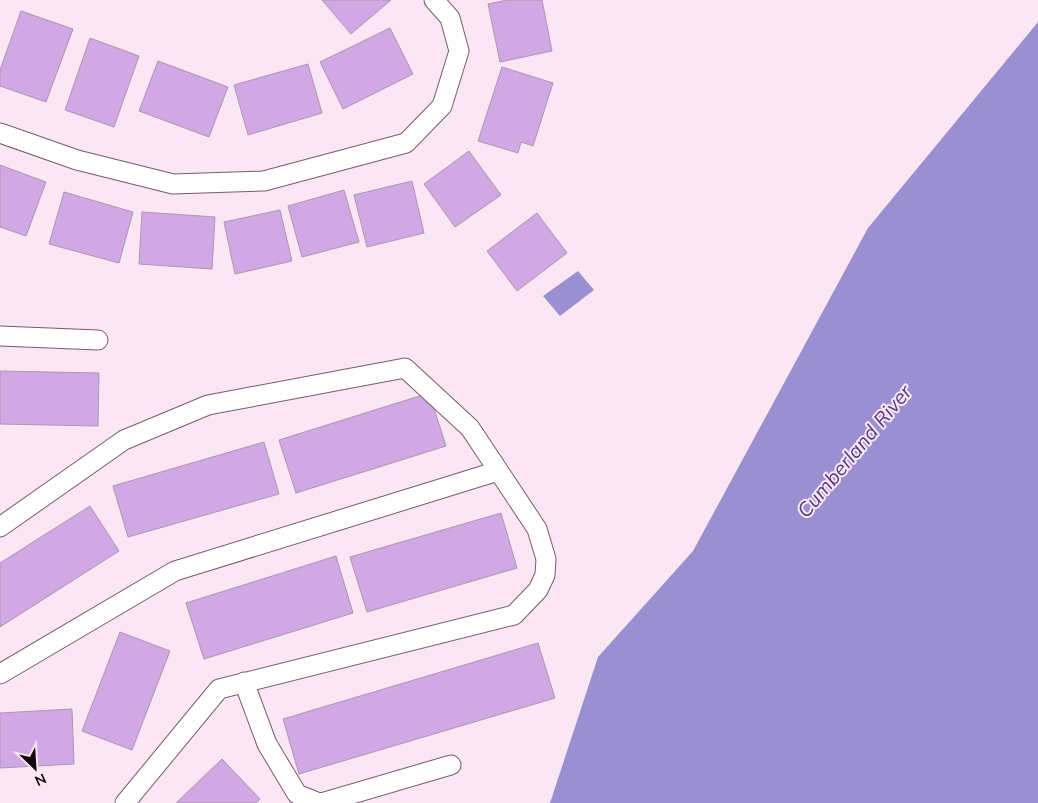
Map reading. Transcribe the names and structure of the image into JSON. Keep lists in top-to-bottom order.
{
  "water": ["Cumberland River"],
  "north": "bottom right"
}
